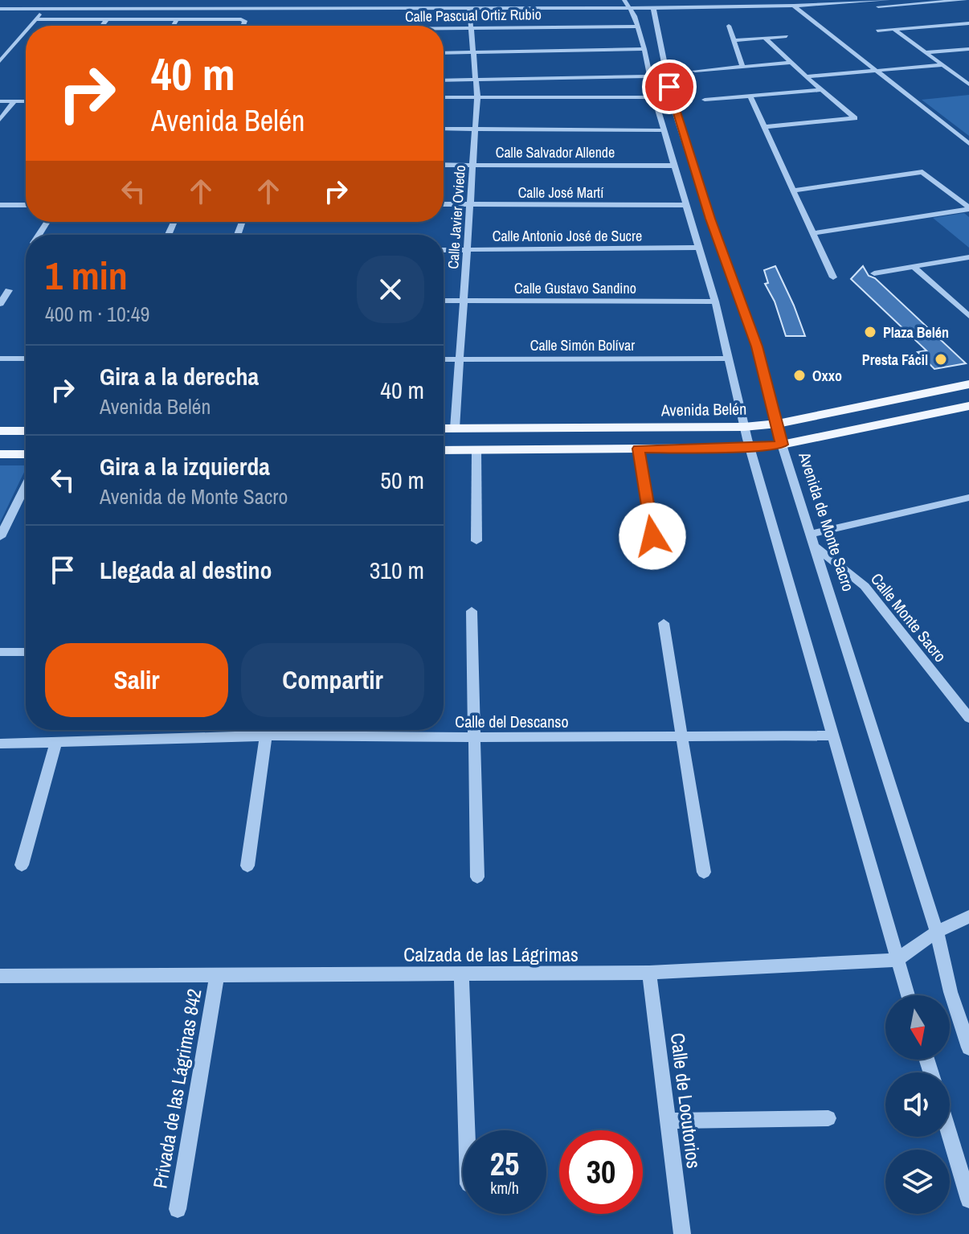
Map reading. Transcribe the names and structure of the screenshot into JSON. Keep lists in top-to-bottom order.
{
  "streets": {
    "main road": ["Avenida Belén"],
    "street": [
      "Calle Pascual Ortiz Rubio",
      "Calle Salvador Allende",
      "Calle José Martí",
      "Calle Javier Oviedo",
      "Calle Antonio José de Sucre",
      "Calle Gustavo Sandino",
      "Calle Simón Bolívar",
      "Avenida de Monte Sacro",
      "Calle Monte Sacro",
      "Calle del Descanso",
      "Calzada de las Lágrimas",
      "Privada de las Lágrimas 842",
      "Calle de Locutorios"
    ]
  },
  "crossings": [
    ["Calle Pascual Ortiz Rubio", "Calle Javier Oviedo"],
    ["Calle Salvador Allende", "Calle Javier Oviedo"],
    ["Calle José Martí", "Calle Javier Oviedo"],
    ["Calle Javier Oviedo", "Calle Antonio José de Sucre"],
    ["Calle Javier Oviedo", "Calle Gustavo Sandino"],
    ["Calle Javier Oviedo", "Calle Simón Bolívar"],
    ["Calle Javier Oviedo", "Avenida Belén"],
    ["Avenida Belén", "Avenida de Monte Sacro"],
    ["Avenida de Monte Sacro", "Calle Monte Sacro"],
    ["Calzada de las Lágrimas", "Privada de las Lágrimas 842"],
    ["Calzada de las Lágrimas", "Calle de Locutorios"]
  ],
  "places": ["Plaza Belén", "Presta Fácil", "Oxxo"],
  "north": "bottom",
  "page": {
    "turn": ["40 m", "Avenida Belén"],
    "heading": ["1 min", "400 m · 10:49"],
    "list": [
      {
        "name": "Gira a la derecha",
        "note": "Avenida Belén",
        "value": "40 m"
      },
      {
        "name": "Gira a la izquierda",
        "note": "Avenida de Monte Sacro",
        "value": "50 m"
      },
      {
        "name": "Llegada al destino",
        "value": "310 m"
      }
    ],
    "buttons": ["Salir", "Compartir"],
    "speed": "25 km/h",
    "limit": "30"
  }
}
